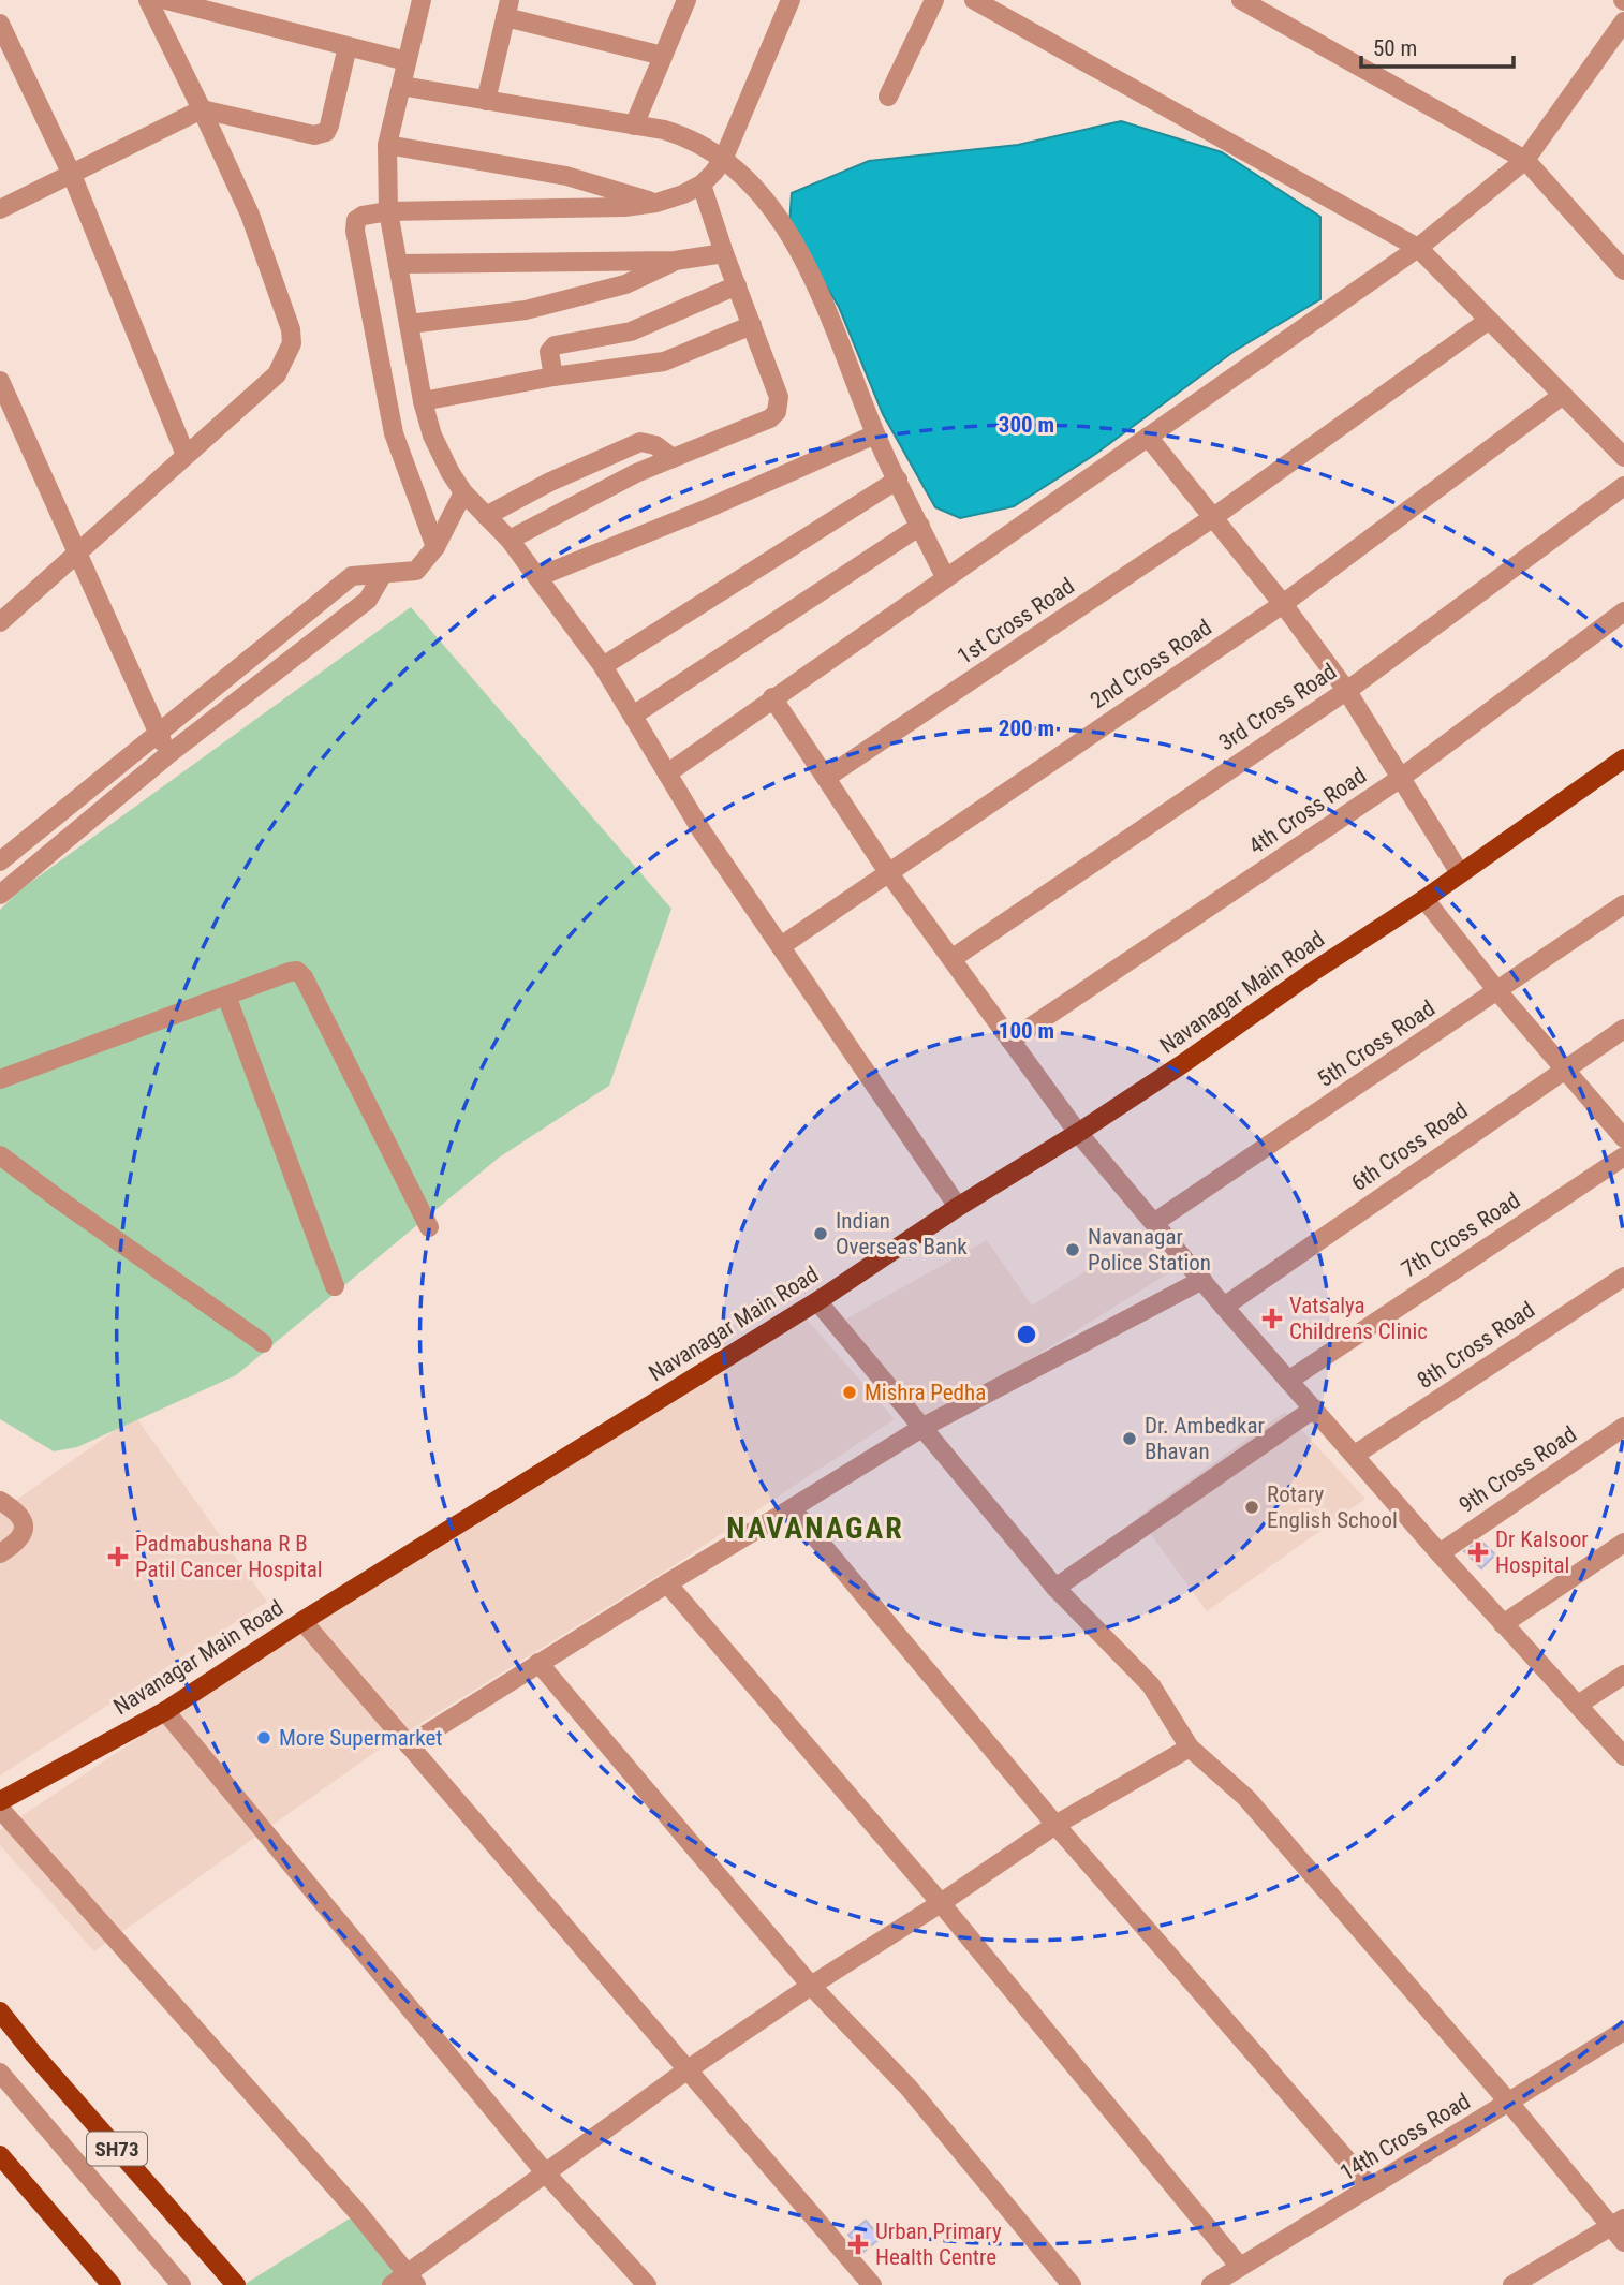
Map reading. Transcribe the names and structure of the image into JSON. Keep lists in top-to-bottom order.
{
  "streets": {
    "main road": ["Navanagar Main Road", "SH73"],
    "street": [
      "1st Cross Road",
      "2nd Cross Road",
      "3rd Cross Road",
      "4th Cross Road",
      "5th Cross Road",
      "6th Cross Road",
      "7th Cross Road",
      "8th Cross Road",
      "9th Cross Road",
      "14th Cross Road"
    ]
  },
  "districts": ["NAVANAGAR"],
  "places": {
    "other": [
      "Indian Overseas Bank",
      "Navanagar Police Station",
      "Mishra Pedha",
      "Dr. Ambedkar Bhavan",
      "Rotary English School",
      "More Supermarket"
    ],
    "health": [
      "Vatsalya Childrens Clinic",
      "Dr Kalsoor Hospital",
      "Padmabushana R B Patil Cancer Hospital",
      "Urban Primary Health Centre"
    ]
  },
  "scale_bar": "50 m",
  "rings": ["300 m", "200 m", "100 m"]
}
